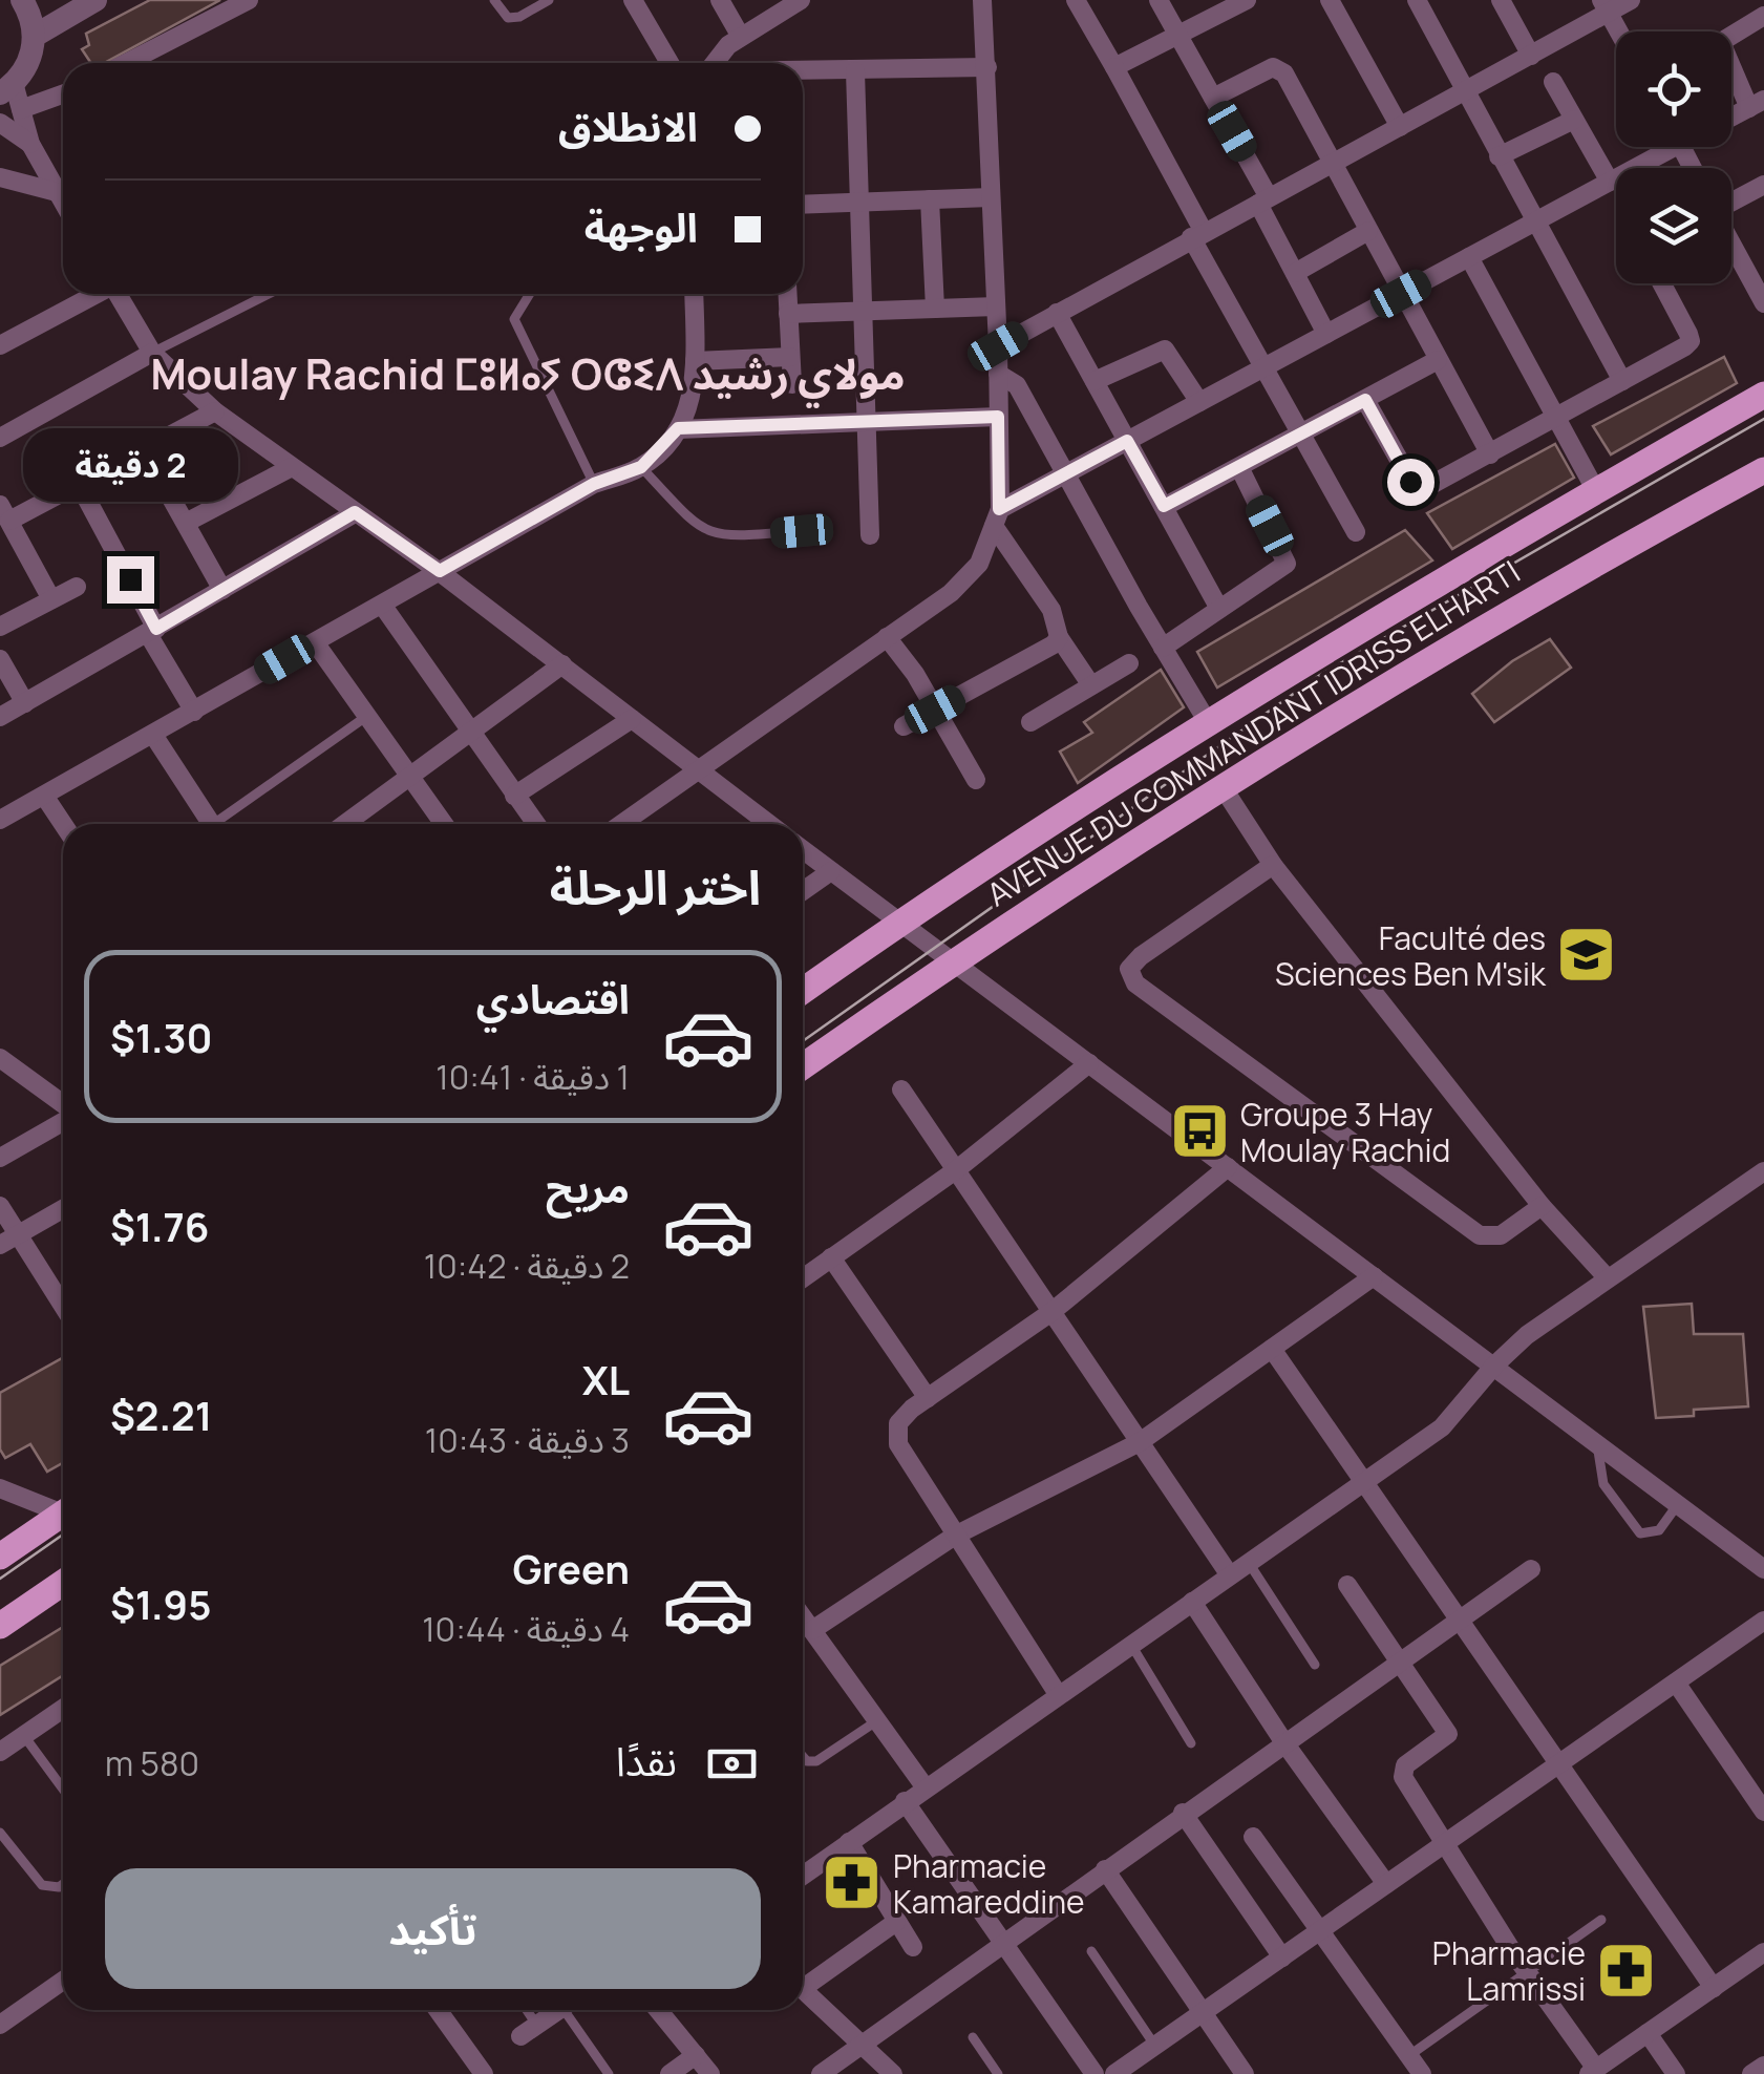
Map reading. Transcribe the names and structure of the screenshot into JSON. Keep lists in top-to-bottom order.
{
  "streets": {
    "main road": ["AVENUE DU COMMANDANT IDRISS ELHARTI"]
  },
  "districts": ["Moulay Rachid ⵎⵓⵍⴰⵢ ⵔⵛⵉⴷ مولاي رشيد"],
  "places": {
    "school or university": ["Faculté des Sciences Ben M'sik"],
    "bus stop": ["Groupe 3 Hay Moulay Rachid"],
    "pharmacy": ["Pharmacie Kamareddine", "Pharmacie Lamrissi"]
  },
  "page": {
    "banner": ["الانطلاق", "الوجهة"],
    "bubble": "2 دقيقة",
    "heading": "اختر الرحلة",
    "list": [
      {
        "name": "اقتصادي",
        "note": "1 دقيقة · 10:41",
        "value": "$1.30"
      },
      {
        "name": "مريح",
        "note": "2 دقيقة · 10:42",
        "value": "$1.76"
      },
      {
        "name": "XL",
        "note": "3 دقيقة · 10:43",
        "value": "$2.21"
      },
      {
        "name": "Green",
        "note": "4 دقيقة · 10:44",
        "value": "$1.95"
      }
    ],
    "pay": ["نقدًا", "580 m"],
    "buttons": "تأكيد"
  }
}
